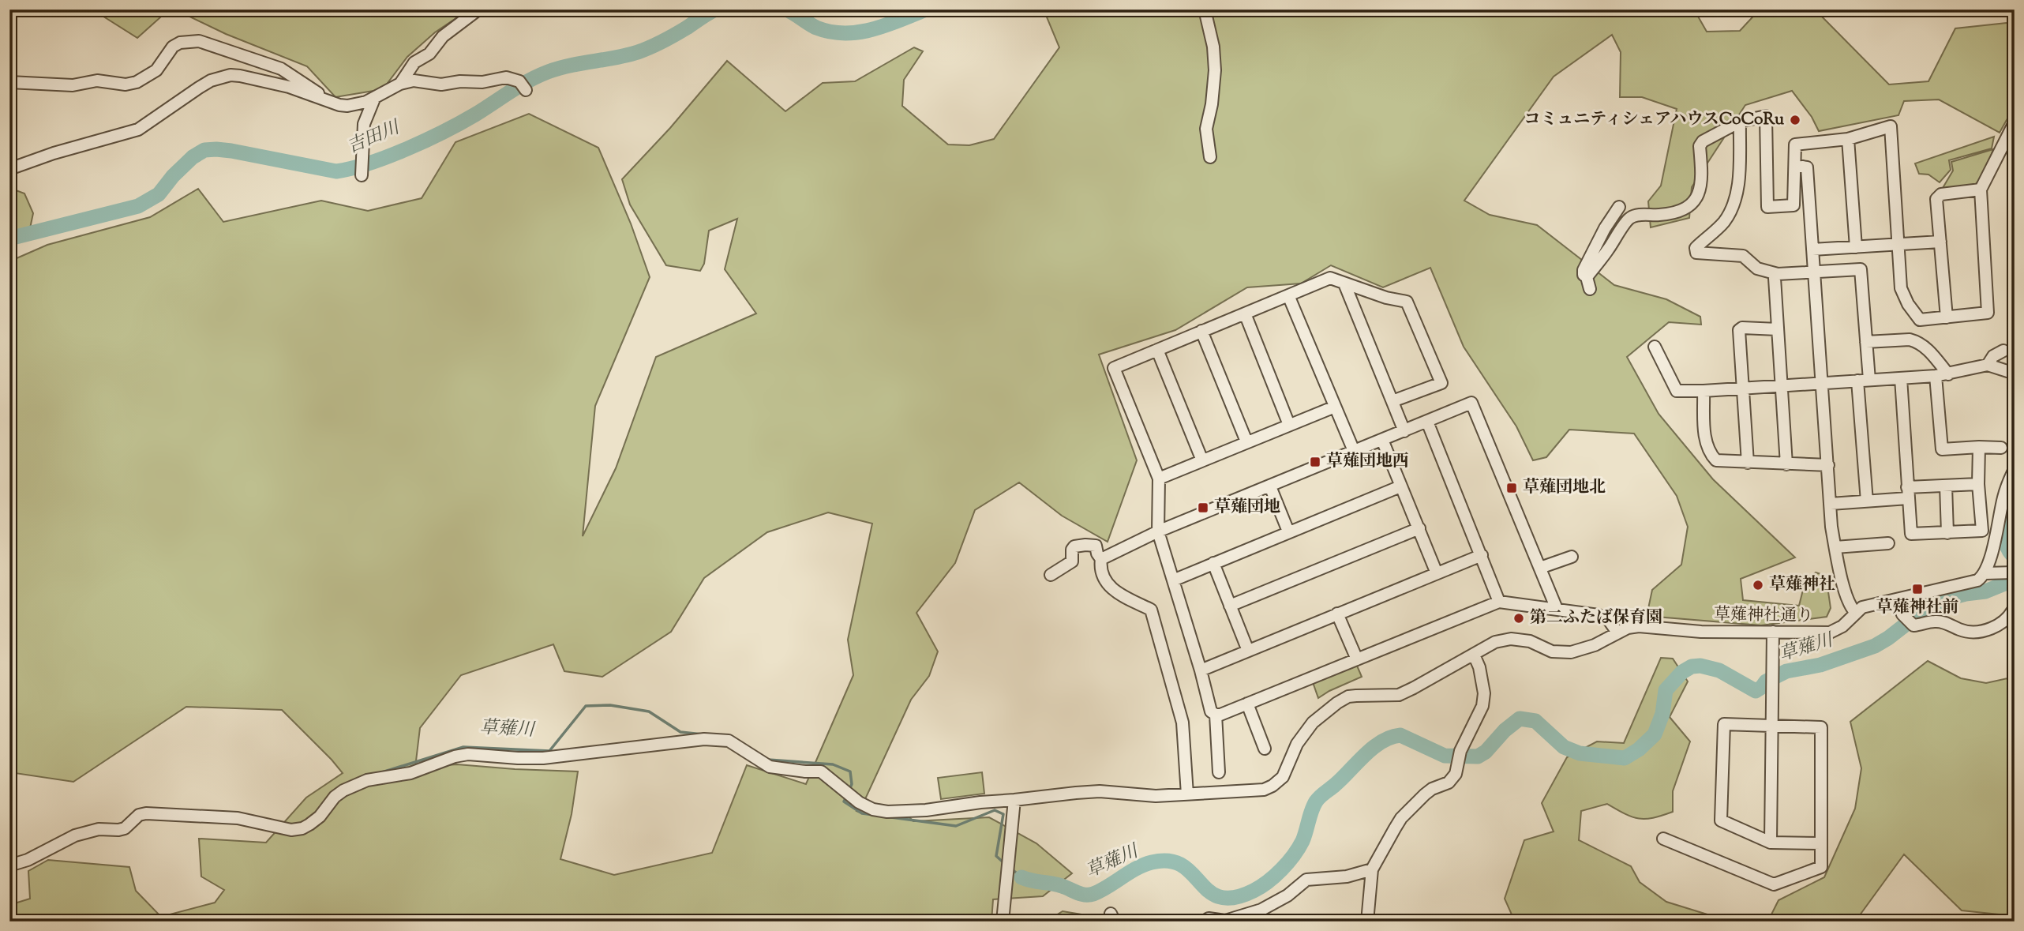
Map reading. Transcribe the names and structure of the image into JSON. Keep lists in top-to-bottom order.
{
  "streets": {
    "street": ["草薙神社通り"]
  },
  "water": ["吉田川", "草薙川"],
  "places": {
    "other": ["コミュニティシェアハウスCoCoRu", "草薙神社", "第二ふたば保育園"],
    "transit": [
      "草薙団地西",
      "草薙団地北",
      "草薙団地",
      "草薙神社前"
    ]
  }
}
